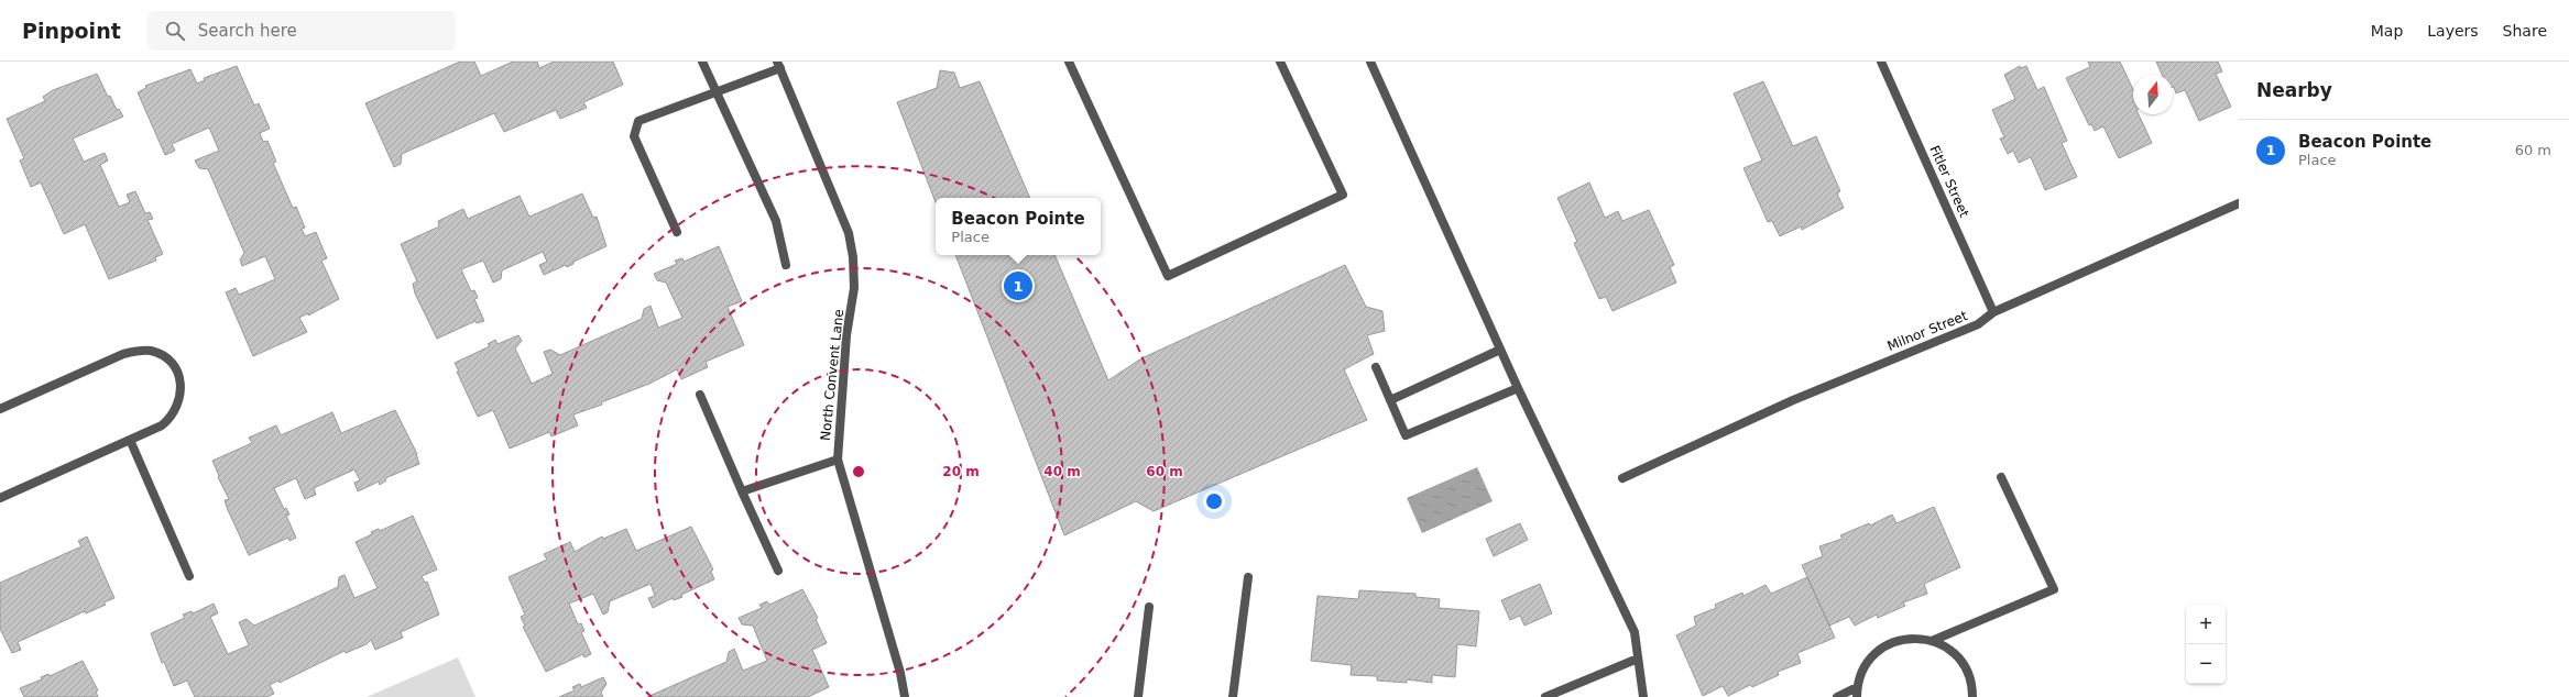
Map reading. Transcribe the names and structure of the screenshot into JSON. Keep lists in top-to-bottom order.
{
  "streets": {
    "street": ["Fitler Street", "Milnor Street", "North Convent Lane"]
  },
  "crossings": [
    ["Fitler Street", "Milnor Street"]
  ],
  "north": "top",
  "page": {
    "header": "Pinpoint",
    "search": "Search here",
    "nav": ["Map", "Layers", "Share"],
    "heading": "Nearby",
    "list": [
      {
        "mark": "1",
        "name": "Beacon Pointe",
        "note": "Place",
        "value": "60 m"
      }
    ],
    "popup": ["Beacon Pointe", "Place"],
    "pins": "1",
    "map_buttons": ["+", "−"]
  },
  "rings": ["20 m", "40 m", "60 m"]
}
